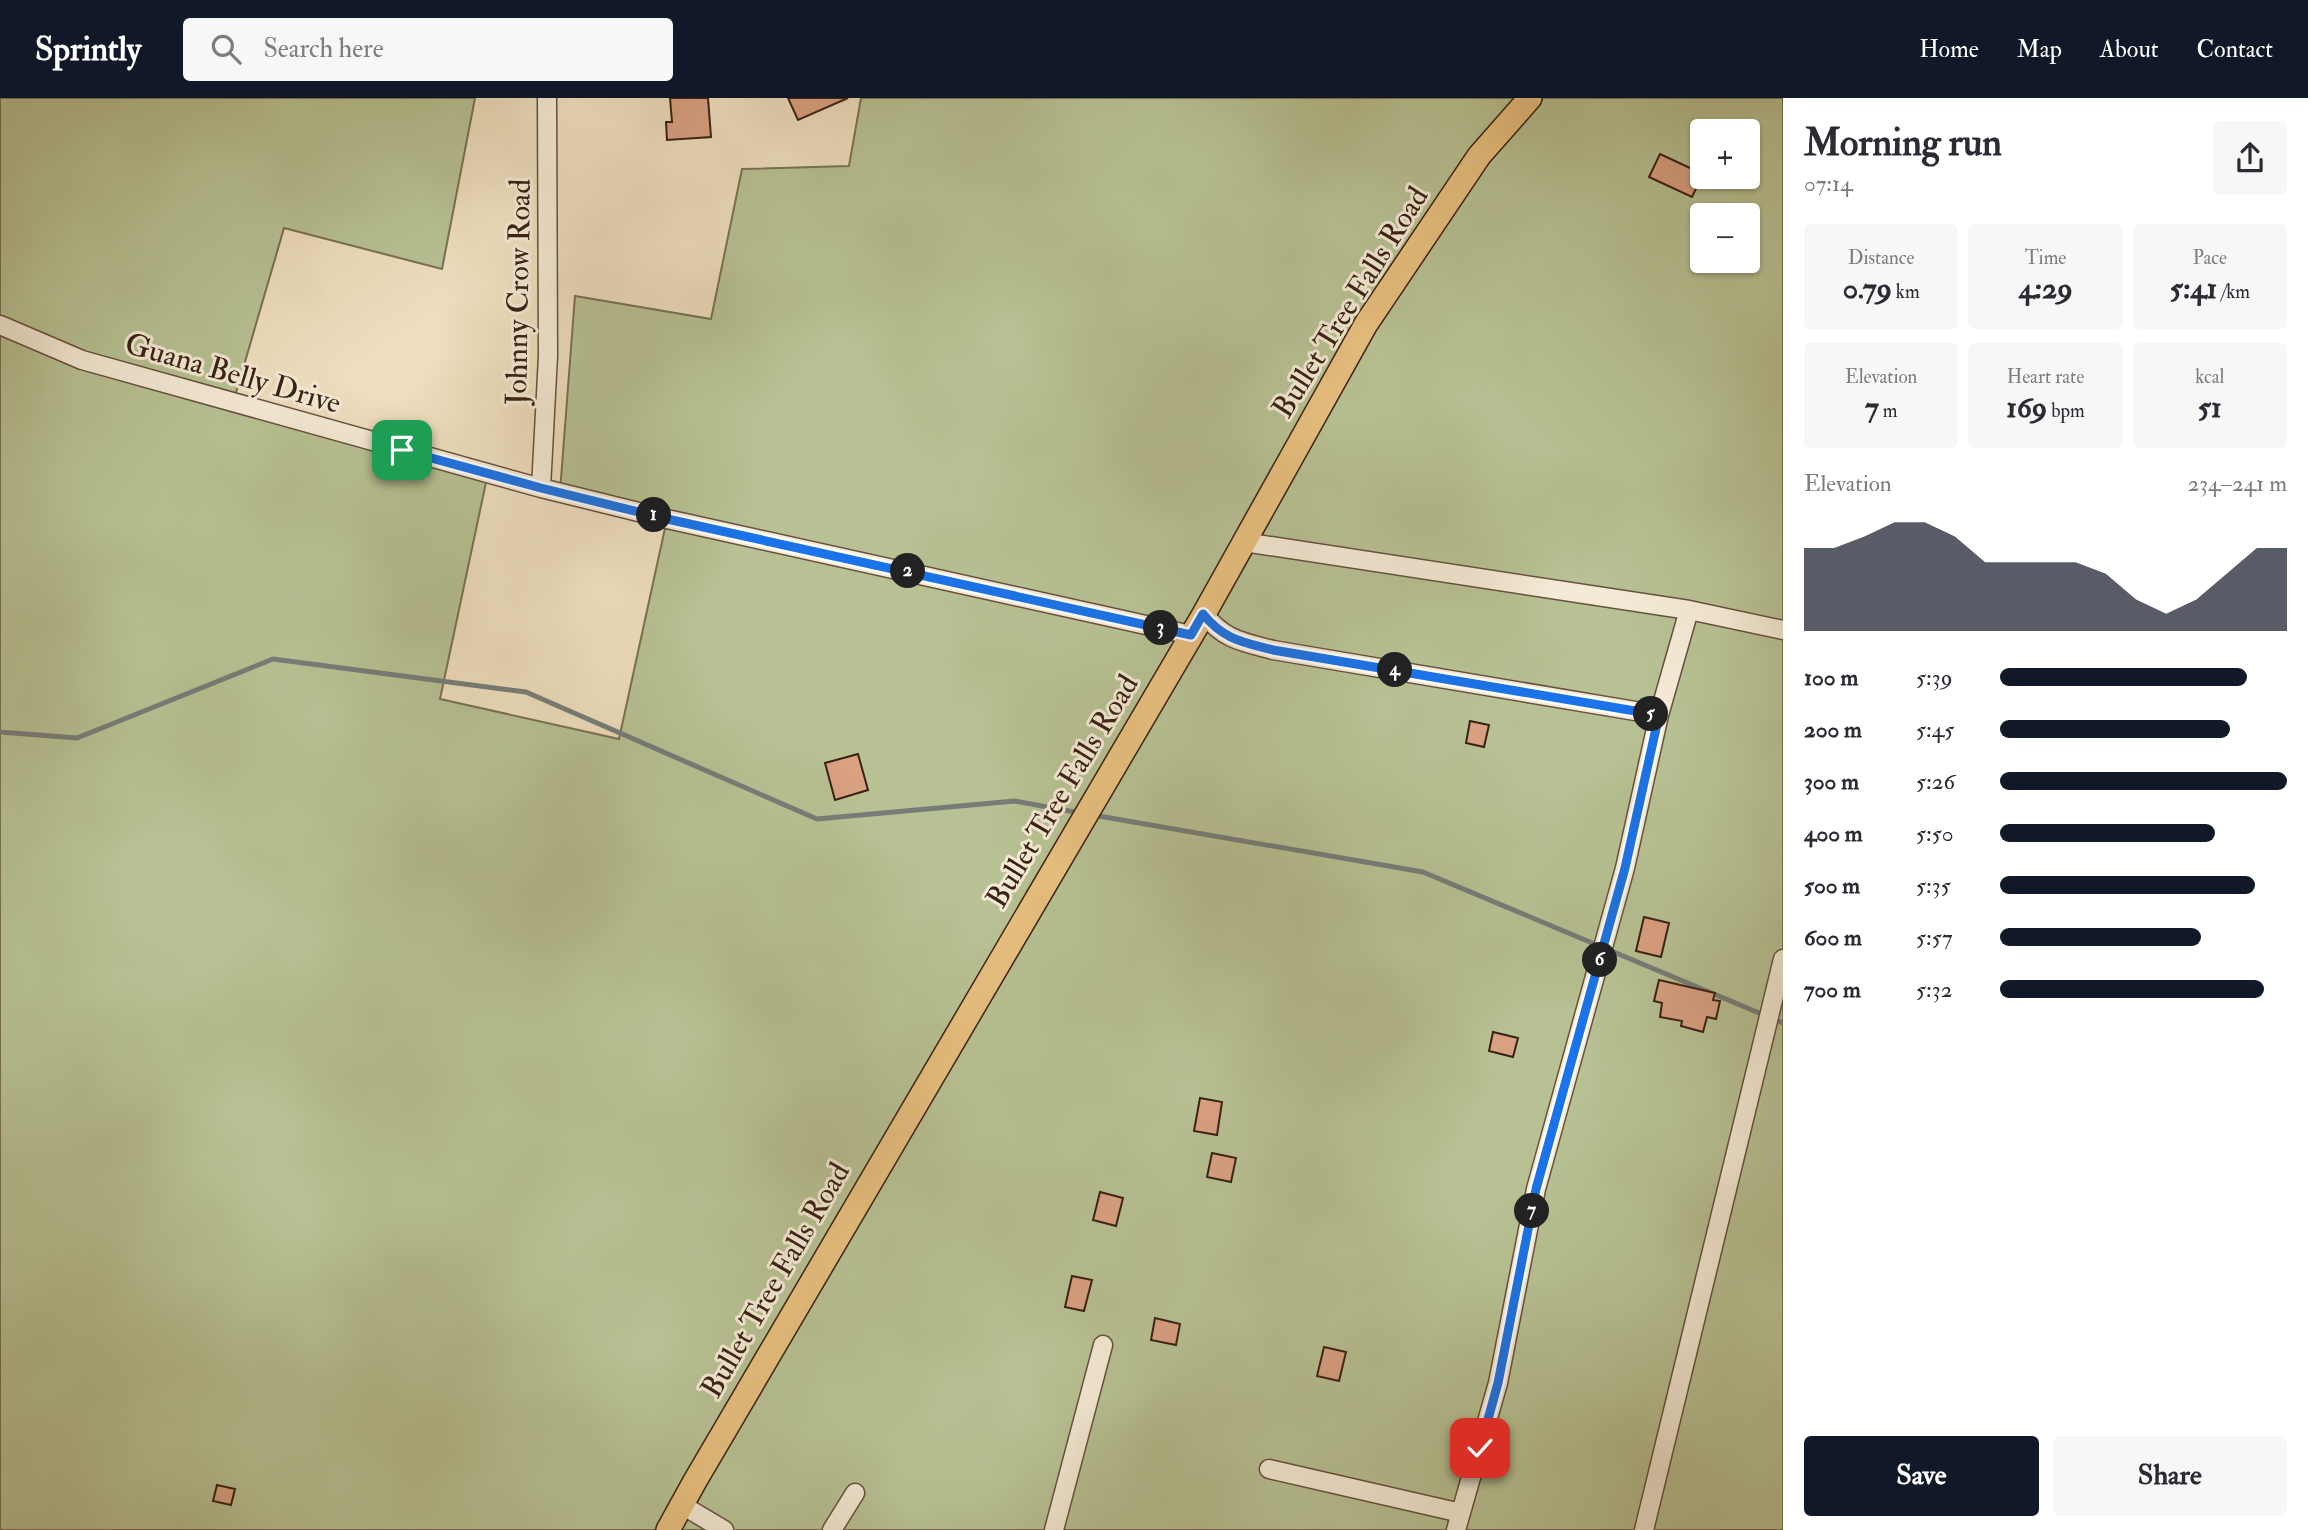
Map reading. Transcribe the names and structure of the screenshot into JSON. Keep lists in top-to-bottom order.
{
  "streets": {
    "main road": ["Bullet Tree Falls Road"],
    "street": ["Johnny Crow Road", "Guana Belly Drive"]
  },
  "crossings": [
    ["Johnny Crow Road", "Guana Belly Drive"],
    ["Bullet Tree Falls Road", "Guana Belly Drive"]
  ],
  "page": {
    "header": "Sprintly",
    "search": "Search here",
    "nav": [
      "Home",
      "Map",
      "About",
      "Contact"
    ],
    "heading": ["Morning run", "07:14"],
    "map_buttons": ["+", "−"],
    "stats": [
      ["Distance", "0.79 km"],
      ["Time", "4:29"],
      ["Pace", "5:41 /km"],
      ["Elevation", "7 m"],
      ["Heart rate", "169 bpm"],
      ["kcal", "51"]
    ],
    "chart": ["Elevation", "234–241 m"],
    "pins": [
      "1",
      "2",
      "3",
      "4",
      "5",
      "6",
      "7"
    ],
    "list": [
      {
        "name": "100 m",
        "note": "5:39"
      },
      {
        "name": "200 m",
        "note": "5:45"
      },
      {
        "name": "300 m",
        "note": "5:26"
      },
      {
        "name": "400 m",
        "note": "5:50"
      },
      {
        "name": "500 m",
        "note": "5:35"
      },
      {
        "name": "600 m",
        "note": "5:57"
      },
      {
        "name": "700 m",
        "note": "5:32"
      }
    ],
    "buttons": ["Save", "Share"]
  }
}
